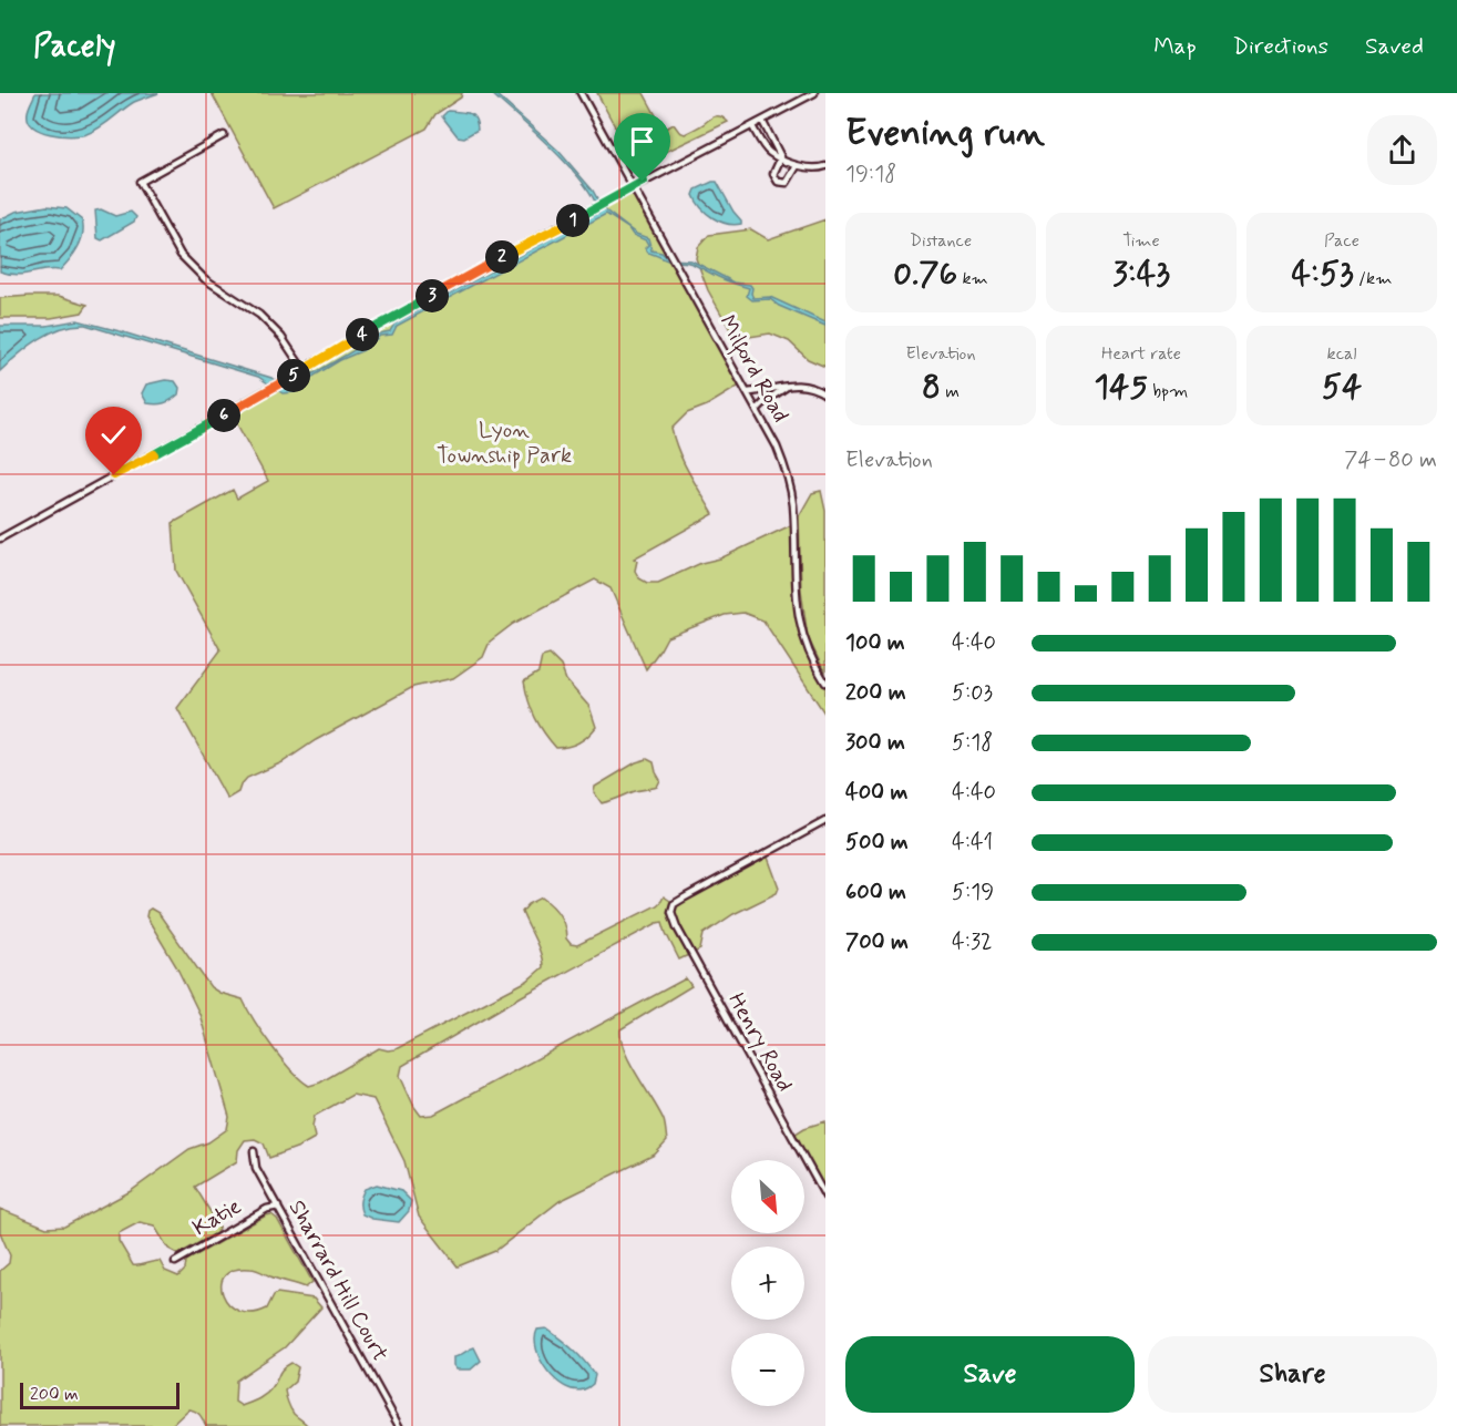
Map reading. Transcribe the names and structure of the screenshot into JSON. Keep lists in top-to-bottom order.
{
  "streets": {
    "street": [
      "Milford Road",
      "Henry Road",
      "Katie",
      "Sharrard Hill Court"
    ]
  },
  "crossings": [
    ["Katie", "Sharrard Hill Court"]
  ],
  "parks": ["Lyon Township Park"],
  "scale_bar": "200 m",
  "north": "bottom right",
  "page": {
    "header": "Pacely",
    "nav": ["Map", "Directions", "Saved"],
    "heading": ["Evening run", "19:18"],
    "pins": [
      "1",
      "2",
      "3",
      "4",
      "5",
      "6"
    ],
    "stats": [
      ["Distance", "0.76 km"],
      ["Time", "3:43"],
      ["Pace", "4:53 /km"],
      ["Elevation", "8 m"],
      ["Heart rate", "145 bpm"],
      ["kcal", "54"]
    ],
    "chart": ["Elevation", "74–80 m"],
    "list": [
      {
        "name": "100 m",
        "note": "4:40"
      },
      {
        "name": "200 m",
        "note": "5:03"
      },
      {
        "name": "300 m",
        "note": "5:18"
      },
      {
        "name": "400 m",
        "note": "4:40"
      },
      {
        "name": "500 m",
        "note": "4:41"
      },
      {
        "name": "600 m",
        "note": "5:19"
      },
      {
        "name": "700 m",
        "note": "4:32"
      }
    ],
    "map_buttons": ["+", "−"],
    "buttons": ["Save", "Share"],
    "scale": "200 m"
  }
}
